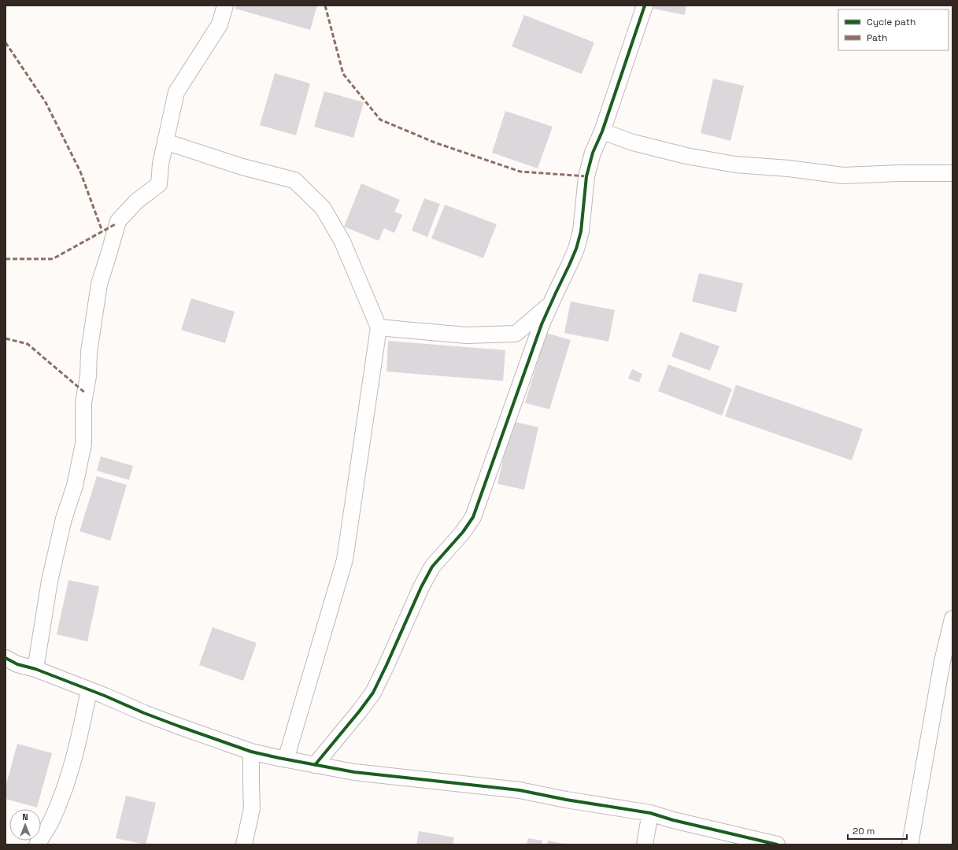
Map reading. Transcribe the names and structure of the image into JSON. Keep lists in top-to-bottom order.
{
  "legend": ["Cycle path", "Path"],
  "scale_bar": "20 m",
  "north": "top"
}
